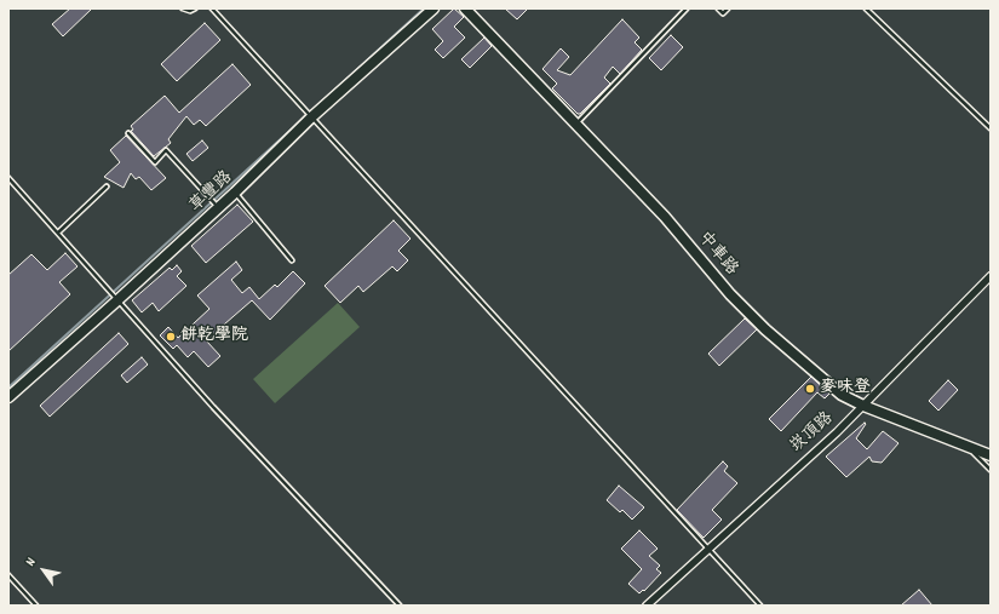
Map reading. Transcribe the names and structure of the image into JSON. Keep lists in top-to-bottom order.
{
  "streets": {
    "street": ["草豐路", "中車路", "崁頂路"]
  },
  "crossings": [
    ["中車路", "崁頂路"]
  ],
  "places": ["餅乾學院", "麥味登"],
  "north": "top left"
}
